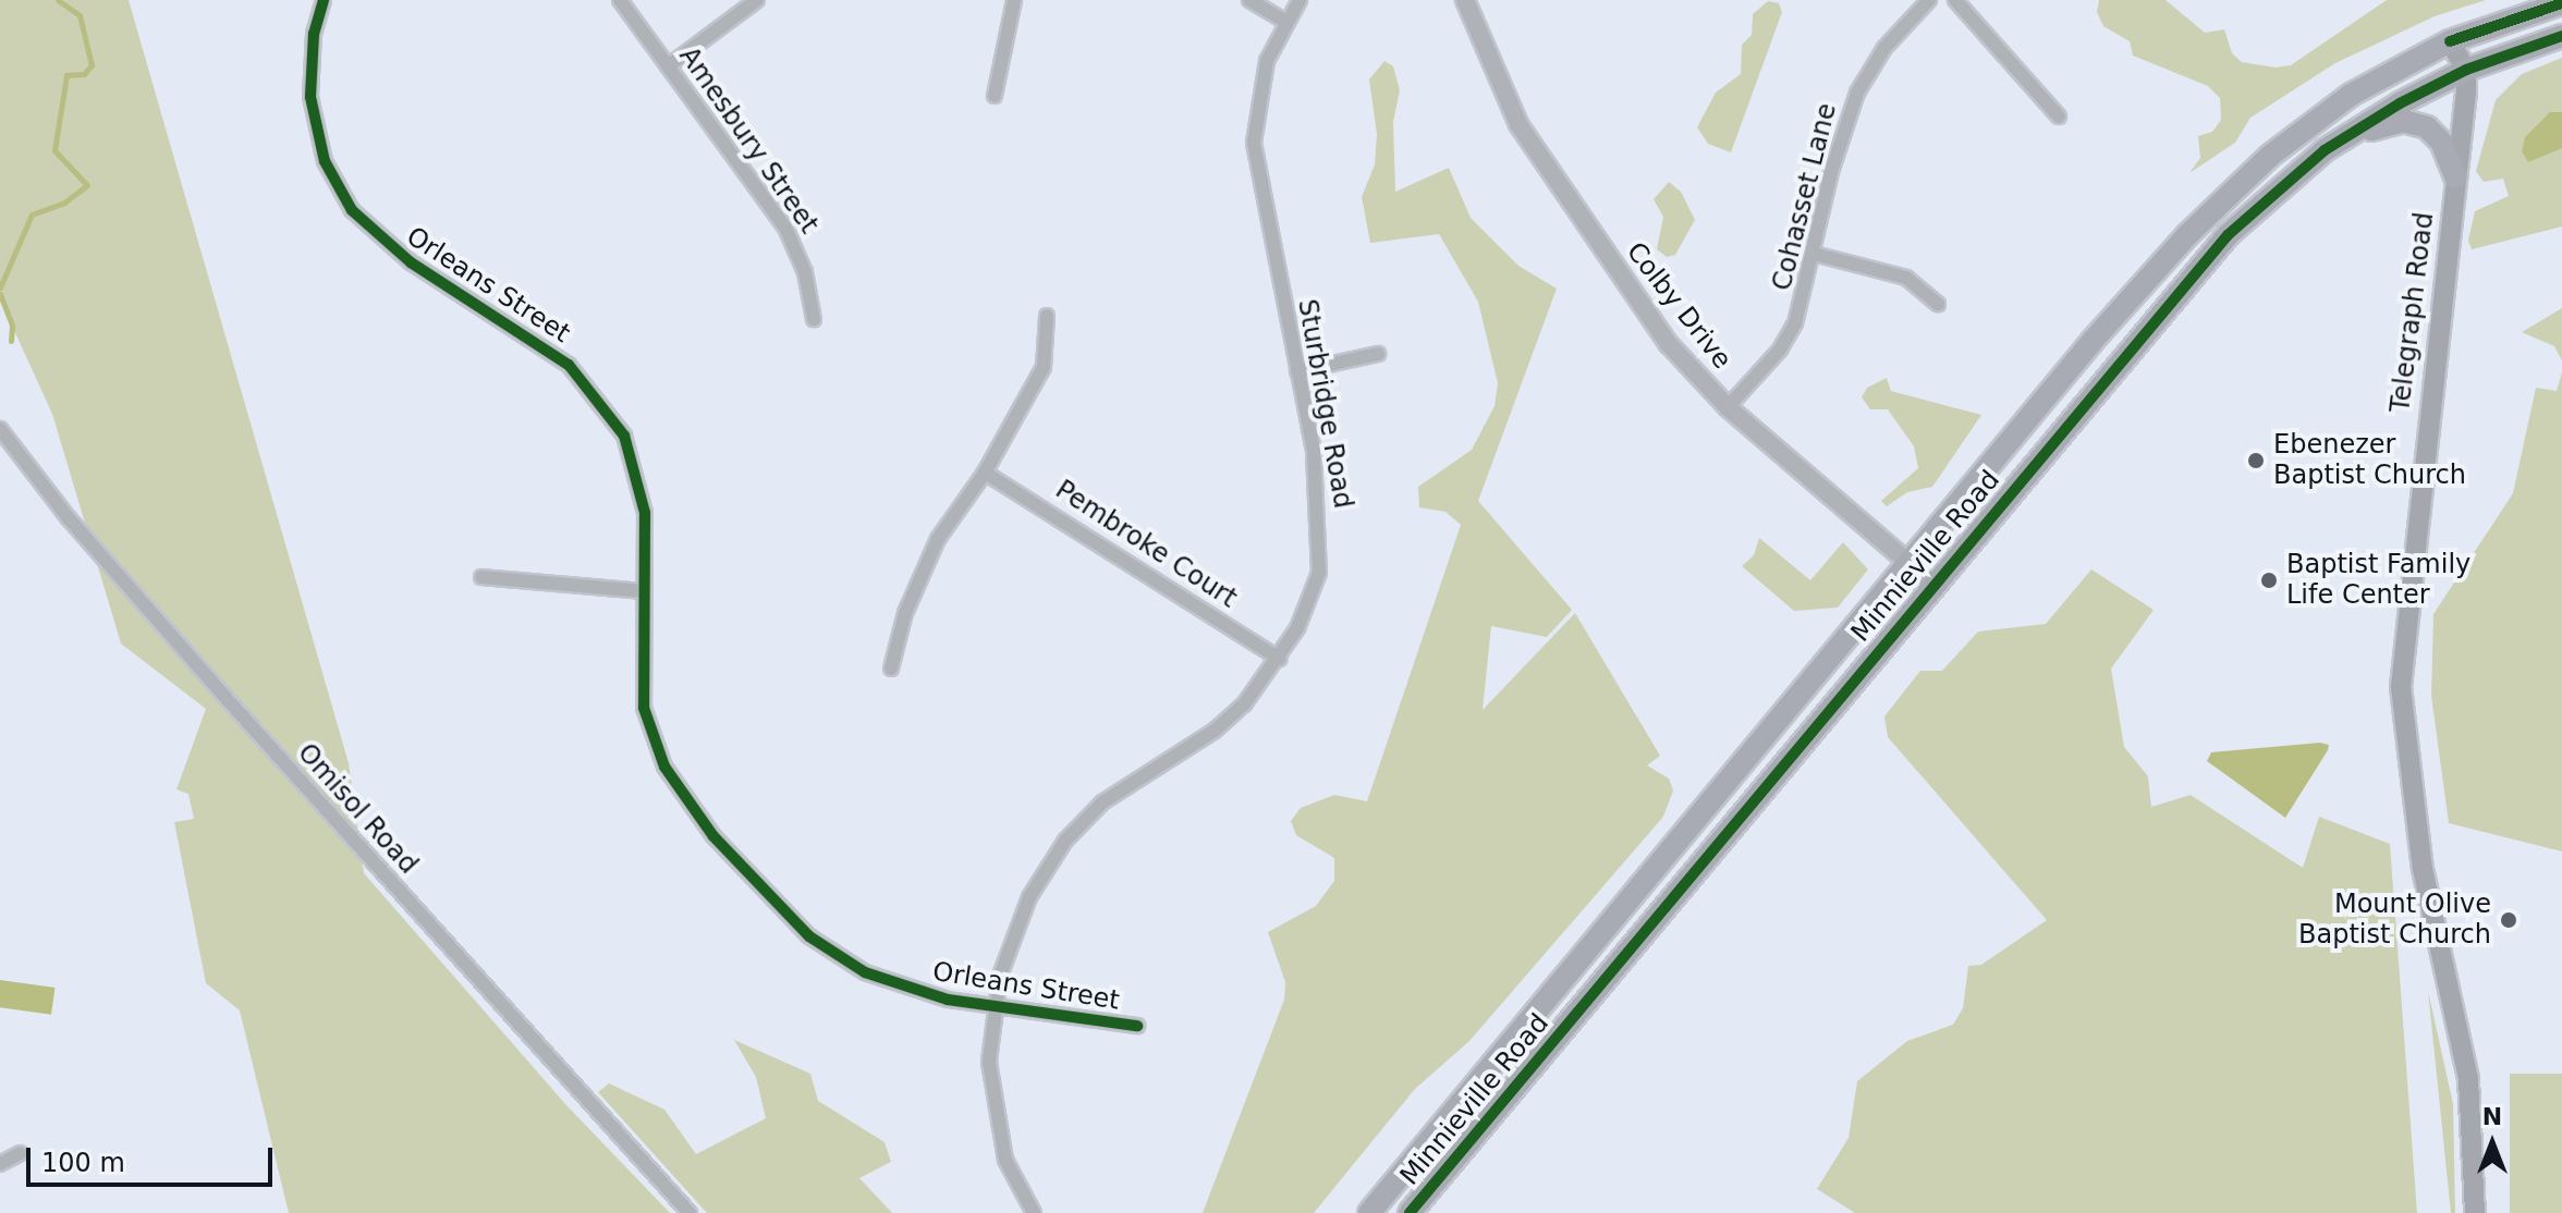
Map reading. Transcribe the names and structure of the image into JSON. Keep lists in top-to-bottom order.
{
  "streets": {
    "main road": ["Telegraph Road", "Minnieville Road"],
    "street": [
      "Amesbury Street",
      "Cohasset Lane",
      "Orleans Street",
      "Colby Drive",
      "Sturbridge Road",
      "Pembroke Court",
      "Omisol Road"
    ]
  },
  "crossings": [
    ["Cohasset Lane", "Colby Drive"],
    ["Orleans Street", "Sturbridge Road"],
    ["Colby Drive", "Minnieville Road"],
    ["Telegraph Road", "Minnieville Road"],
    ["Sturbridge Road", "Pembroke Court"]
  ],
  "places": ["Ebenezer Baptist Church", "Baptist Family Life Center", "Mount Olive Baptist Church"],
  "scale_bar": "100 m",
  "north": "top"
}
